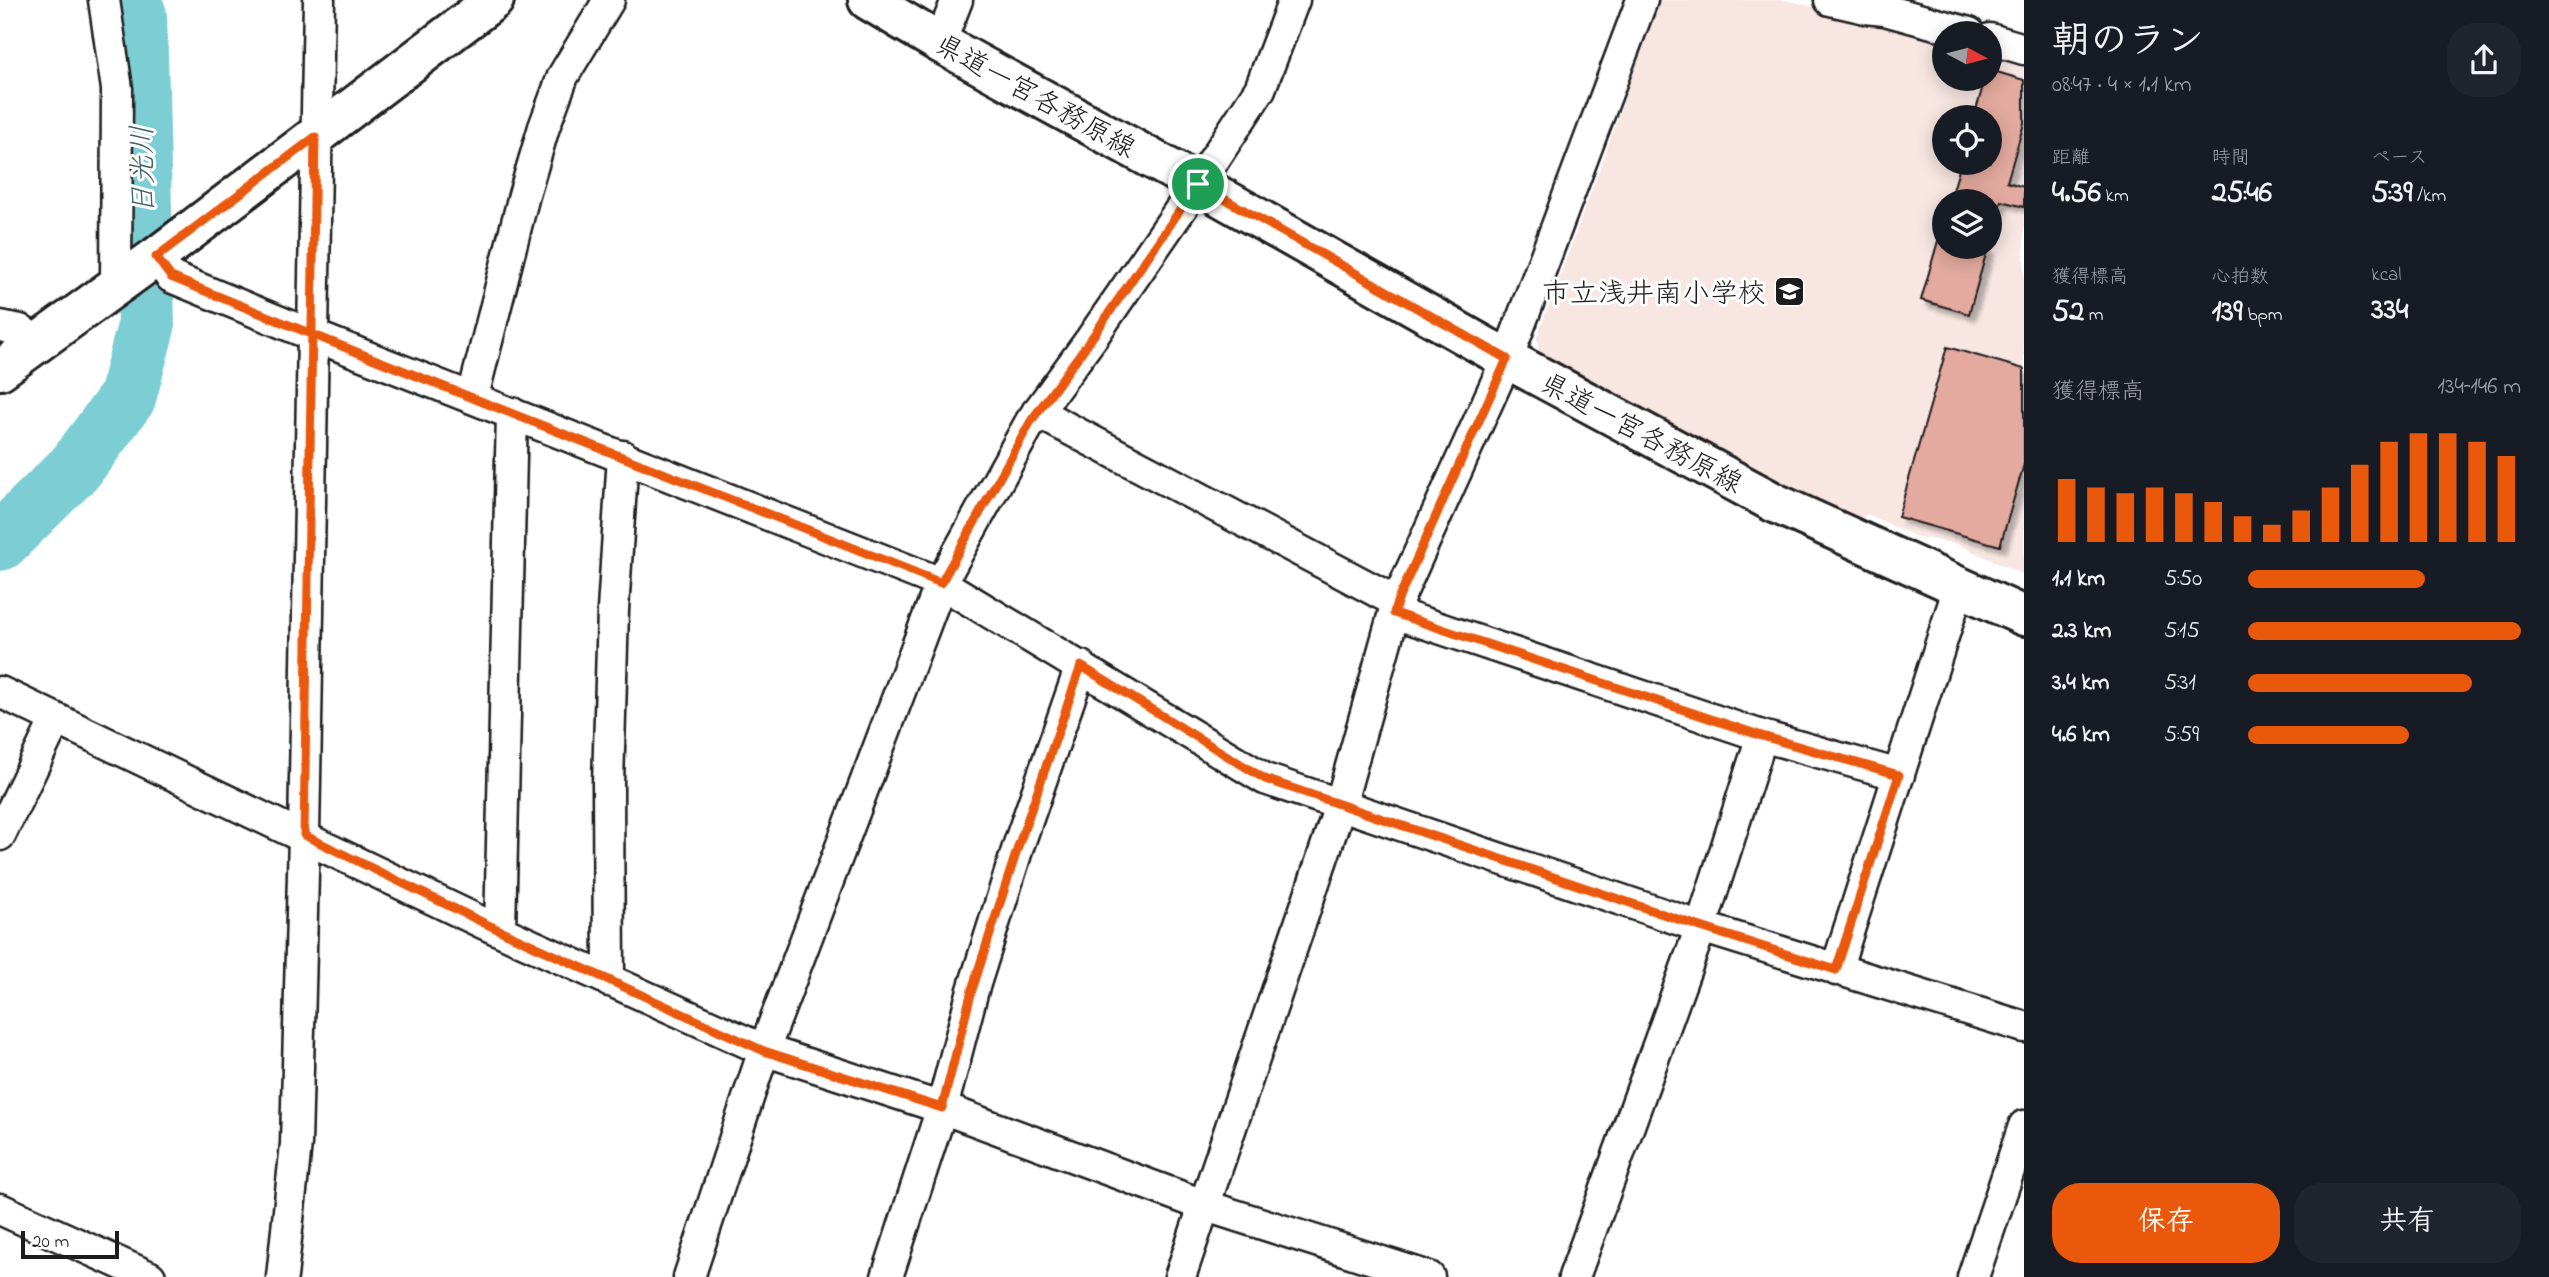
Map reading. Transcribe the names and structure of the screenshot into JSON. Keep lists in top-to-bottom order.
{
  "streets": {
    "main road": ["県道一宮各務原線"]
  },
  "water": ["日光川"],
  "places": {
    "school or university": ["市立浅井南小学校"]
  },
  "scale_bar": "20 m",
  "north": "right",
  "page": {
    "heading": ["朝のラン", "08:47 · 4 × 1.1 km"],
    "stats": [
      ["距離", "4.56 km"],
      ["時間", "25:46"],
      ["ペース", "5:39 /km"],
      ["獲得標高", "52 m"],
      ["心拍数", "139 bpm"],
      ["kcal", "334"]
    ],
    "chart": ["獲得標高", "134–146 m"],
    "list": [
      {
        "name": "1.1 km",
        "note": "5:50"
      },
      {
        "name": "2.3 km",
        "note": "5:15"
      },
      {
        "name": "3.4 km",
        "note": "5:31"
      },
      {
        "name": "4.6 km",
        "note": "5:59"
      }
    ],
    "buttons": ["保存", "共有"],
    "scale": "20 m"
  }
}
